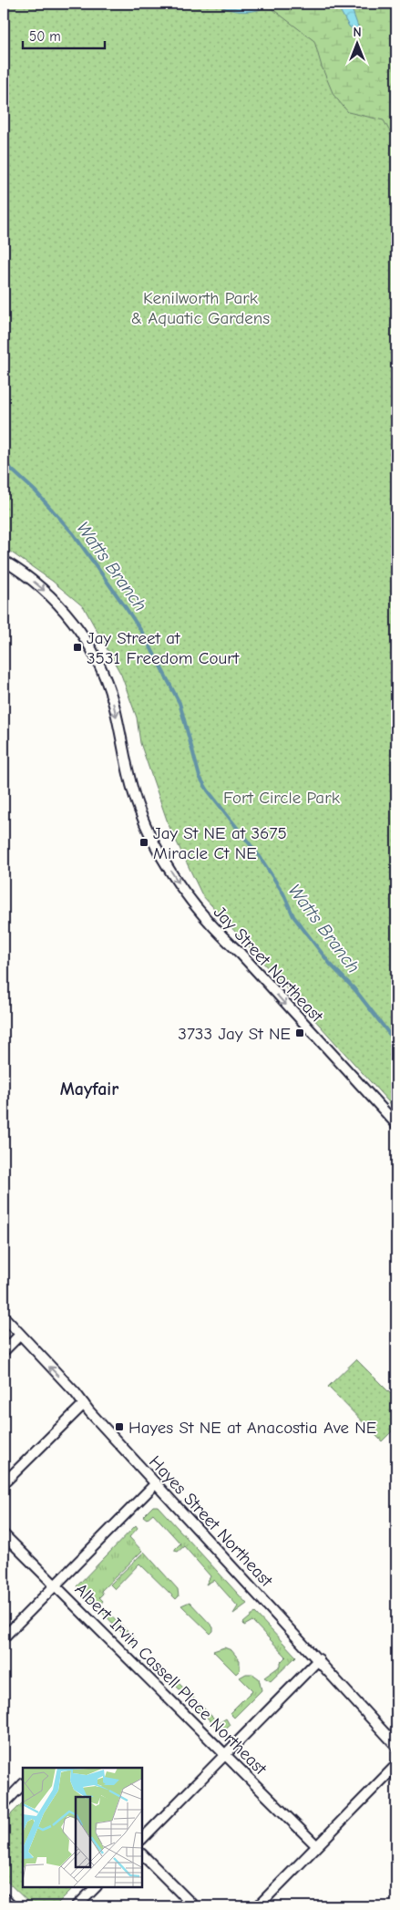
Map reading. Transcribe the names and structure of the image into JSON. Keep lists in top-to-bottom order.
{
  "streets": {
    "street": ["Jay Street Northeast", "Hayes Street Northeast", "Albert Irvin Cassell Place Northeast"]
  },
  "one_way": ["Jay Street Northeast"],
  "districts": ["Mayfair"],
  "water": ["Watts Branch"],
  "parks": ["Kenilworth Park & Aquatic Gardens", "Fort Circle Park"],
  "places": {
    "transit": [
      "Jay Street at 3531 Freedom Court",
      "Jay St NE at 3675 Miracle Ct NE",
      "3733 Jay St NE",
      "Hayes St NE at Anacostia Ave NE"
    ]
  },
  "scale_bar": "50 m",
  "north": "top"
}
